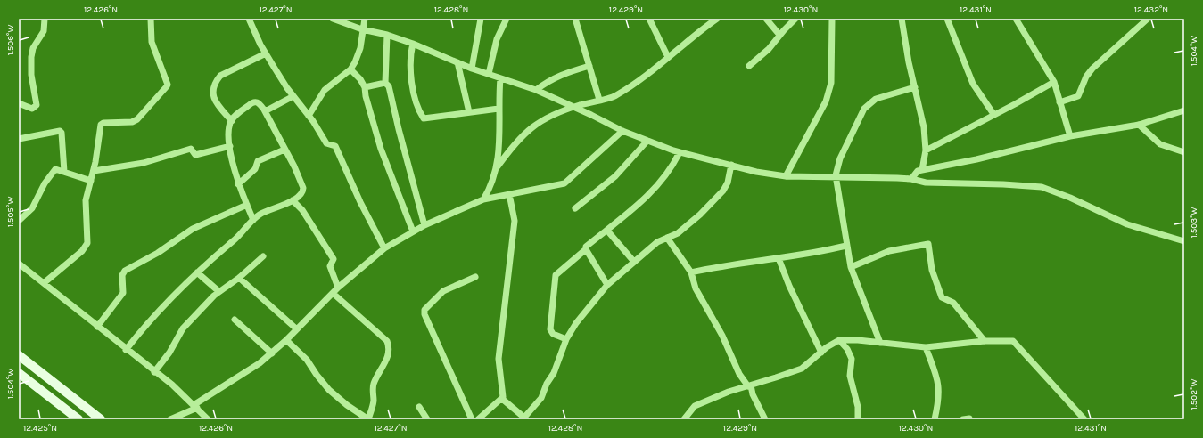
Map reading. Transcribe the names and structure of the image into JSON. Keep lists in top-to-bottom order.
{
  "coordinates": [
    "12.426°N",
    "12.427°N",
    "12.428°N",
    "12.429°N",
    "12.430°N",
    "12.431°N",
    "12.432°N",
    "1.506°W",
    "1.504°W",
    "1.505°W",
    "1.503°W",
    "1.502°W",
    "12.425°N"
  ]
}
